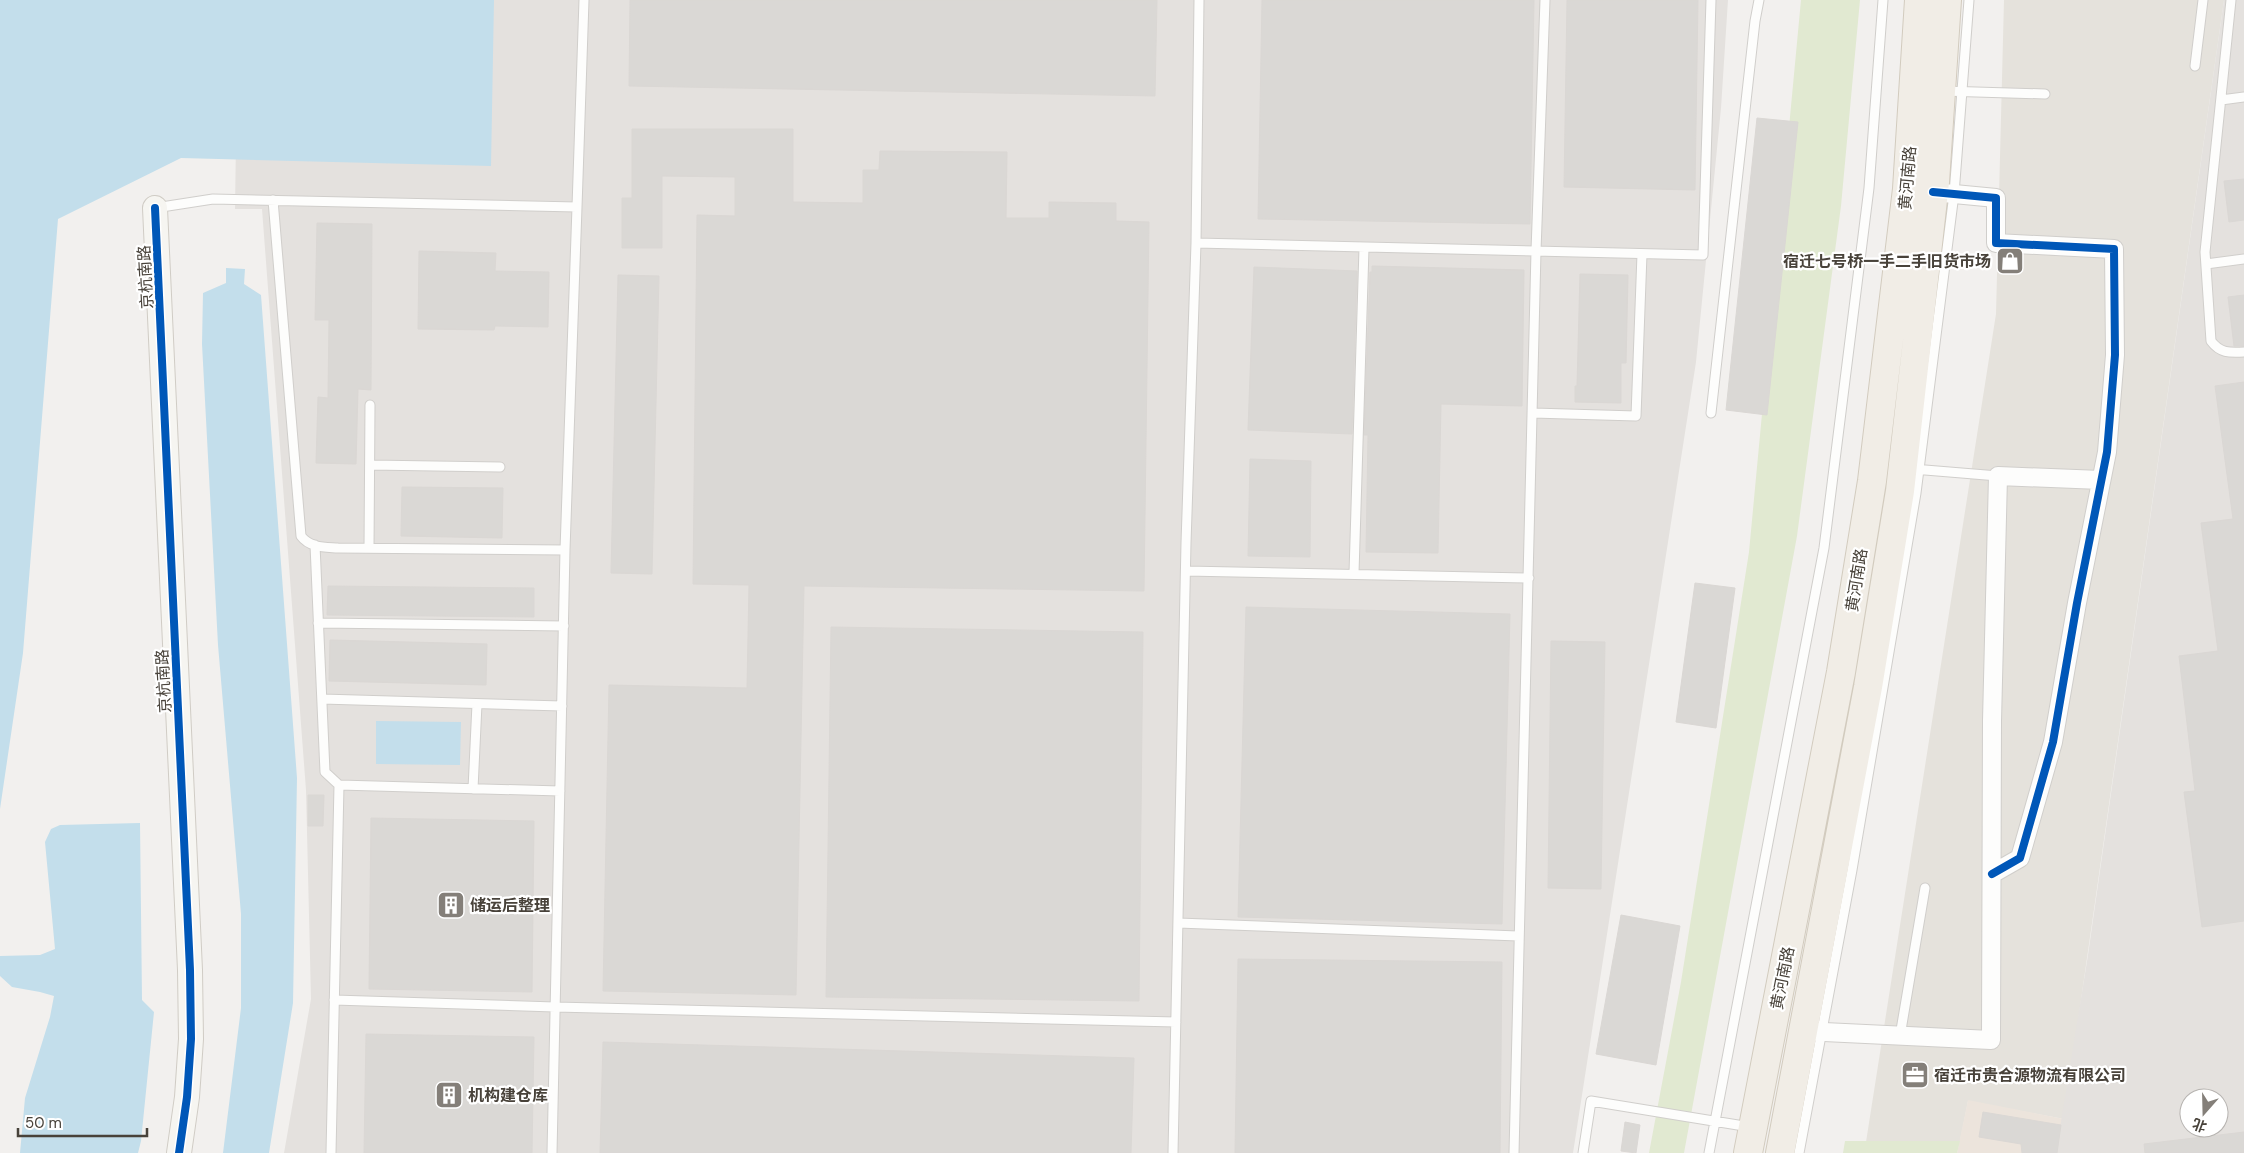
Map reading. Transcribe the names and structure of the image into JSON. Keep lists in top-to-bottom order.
{
  "streets": {
    "main road": ["黄河南路"],
    "street": ["京杭南路"]
  },
  "places": {
    "shop": ["宿迁七号桥一手二手旧货市场"],
    "building": ["储运后整理", "机构建仓库"],
    "office": ["宿迁市贵合源物流有限公司"]
  },
  "scale_bar": "50 m",
  "north": "bottom"
}
